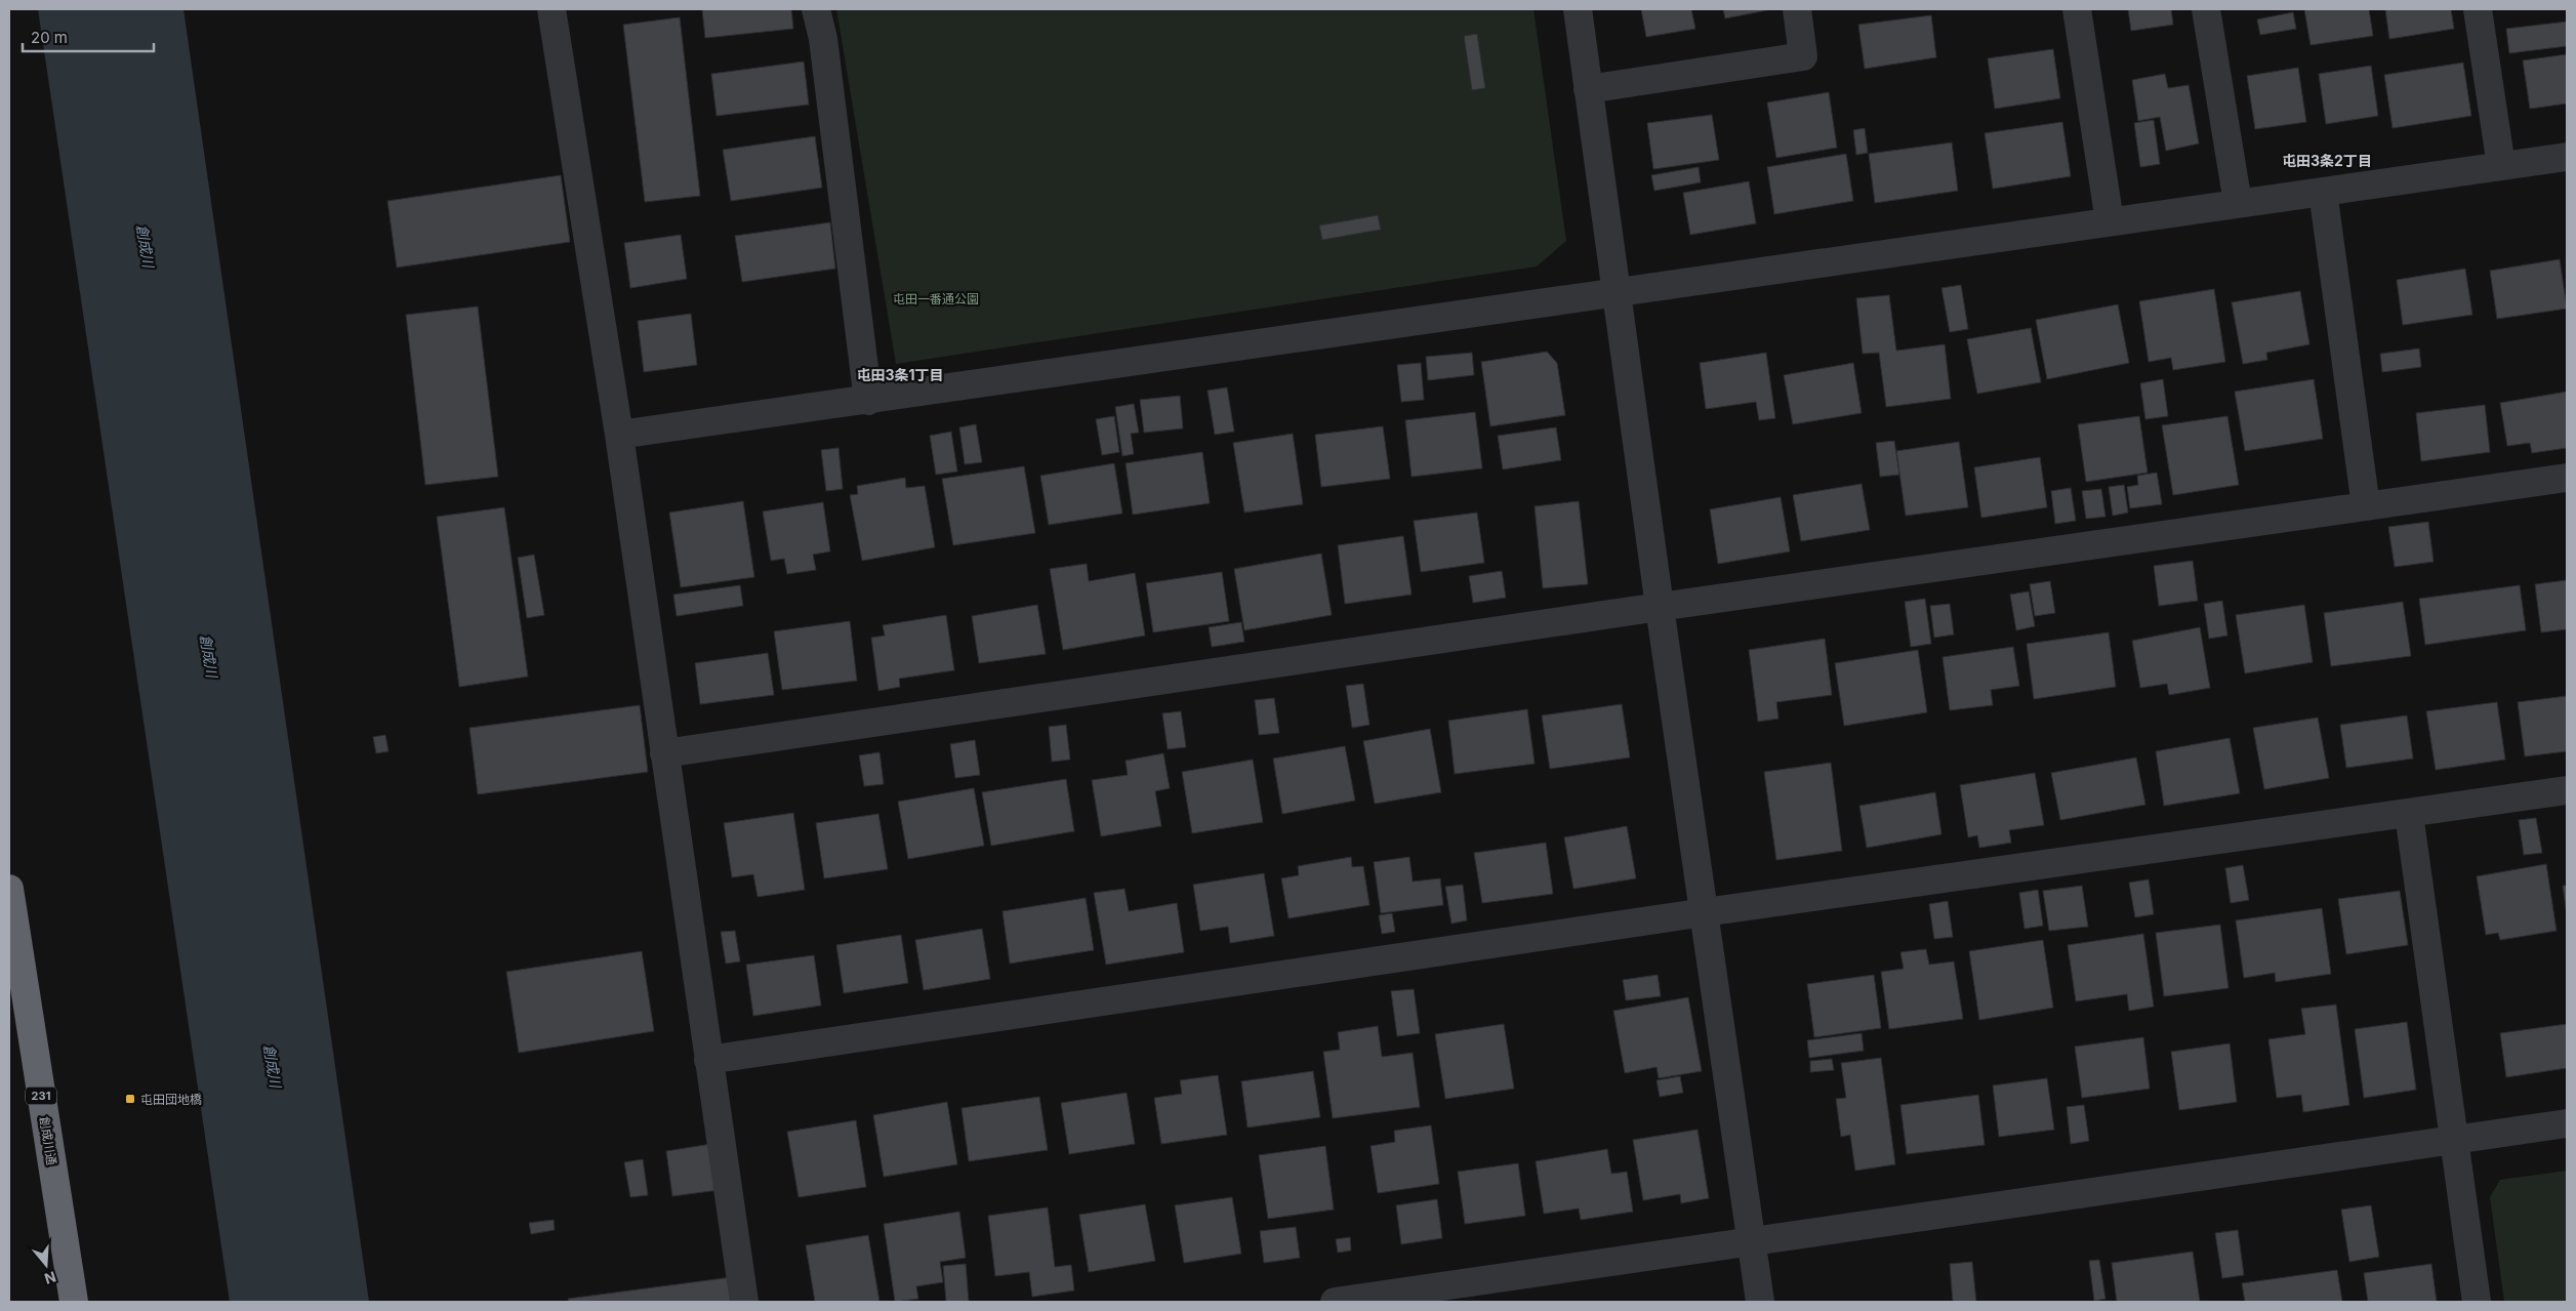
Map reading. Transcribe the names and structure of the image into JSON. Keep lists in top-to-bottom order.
{
  "streets": {
    "highway": ["231", "創成川通"]
  },
  "districts": ["屯田3条2丁目", "屯田3条1丁目"],
  "water": ["創成川"],
  "parks": ["屯田一番通公園"],
  "places": {
    "transit": ["屯田団地橋"]
  },
  "scale_bar": "20 m",
  "north": "bottom"
}
